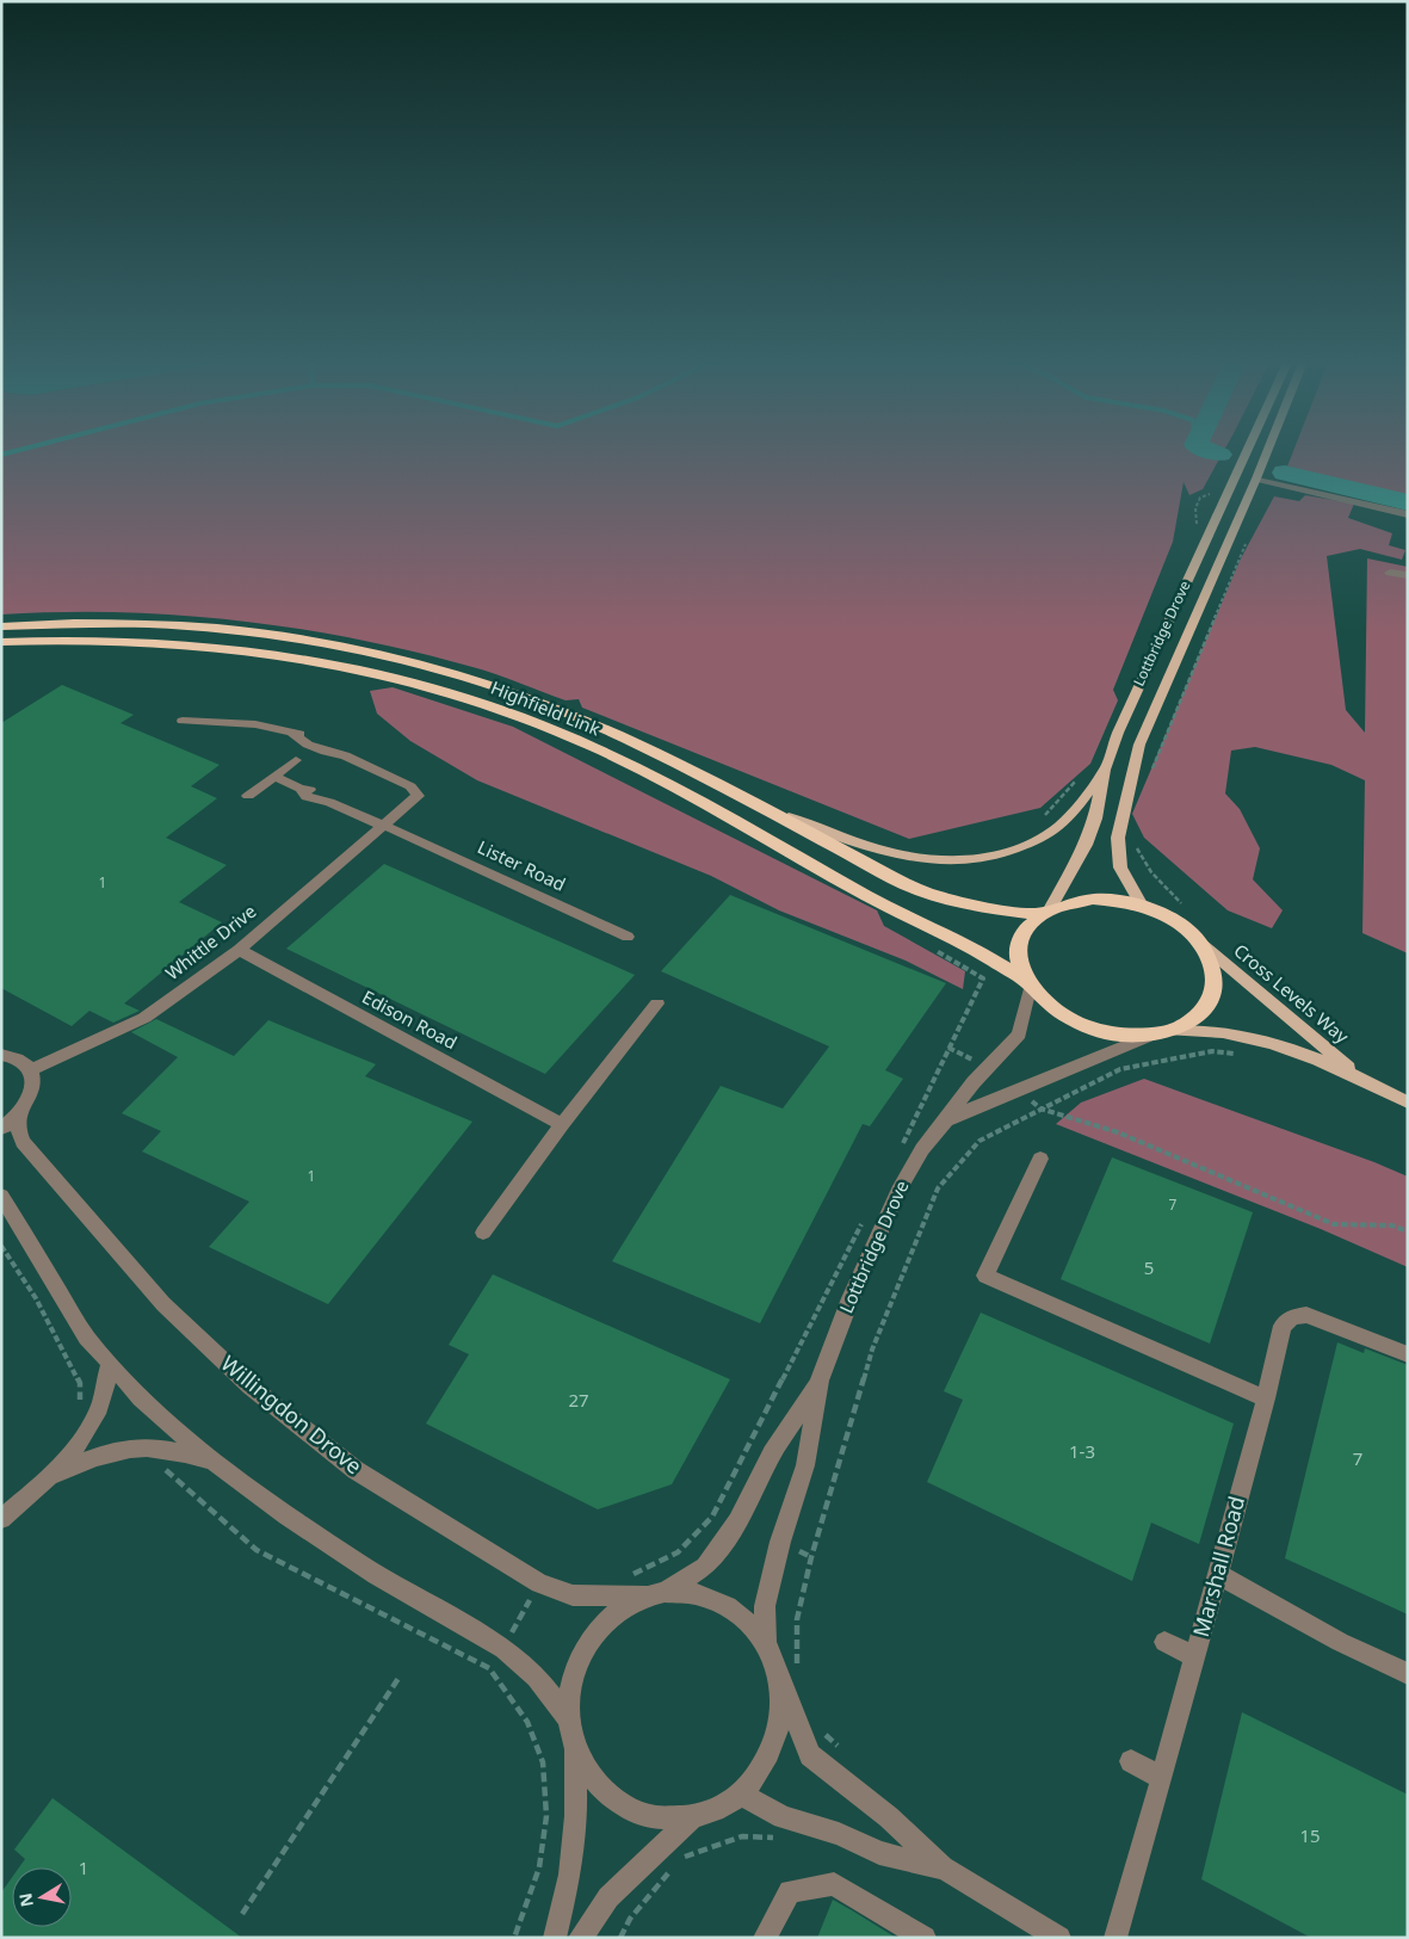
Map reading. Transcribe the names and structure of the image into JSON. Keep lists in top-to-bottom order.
{
  "streets": {
    "highway": ["Highfield Link"],
    "main road": ["Lottbridge Drove", "Cross Levels Way"],
    "street": [
      "Lister Road",
      "Whittle Drive",
      "Edison Road",
      "Willingdon Drove",
      "Marshall Road"
    ]
  },
  "crossings": [
    ["Lottbridge Drove", "Highfield Link"],
    ["Lottbridge Drove", "Cross Levels Way"],
    ["Lottbridge Drove", "Willingdon Drove"],
    ["Highfield Link", "Cross Levels Way"],
    ["Lister Road", "Whittle Drive"],
    ["Whittle Drive", "Edison Road"]
  ],
  "house_numbers": [
    "1",
    "1",
    "7",
    "5",
    "27",
    "1-3",
    "7",
    "15",
    "1"
  ],
  "north": "left"
}
